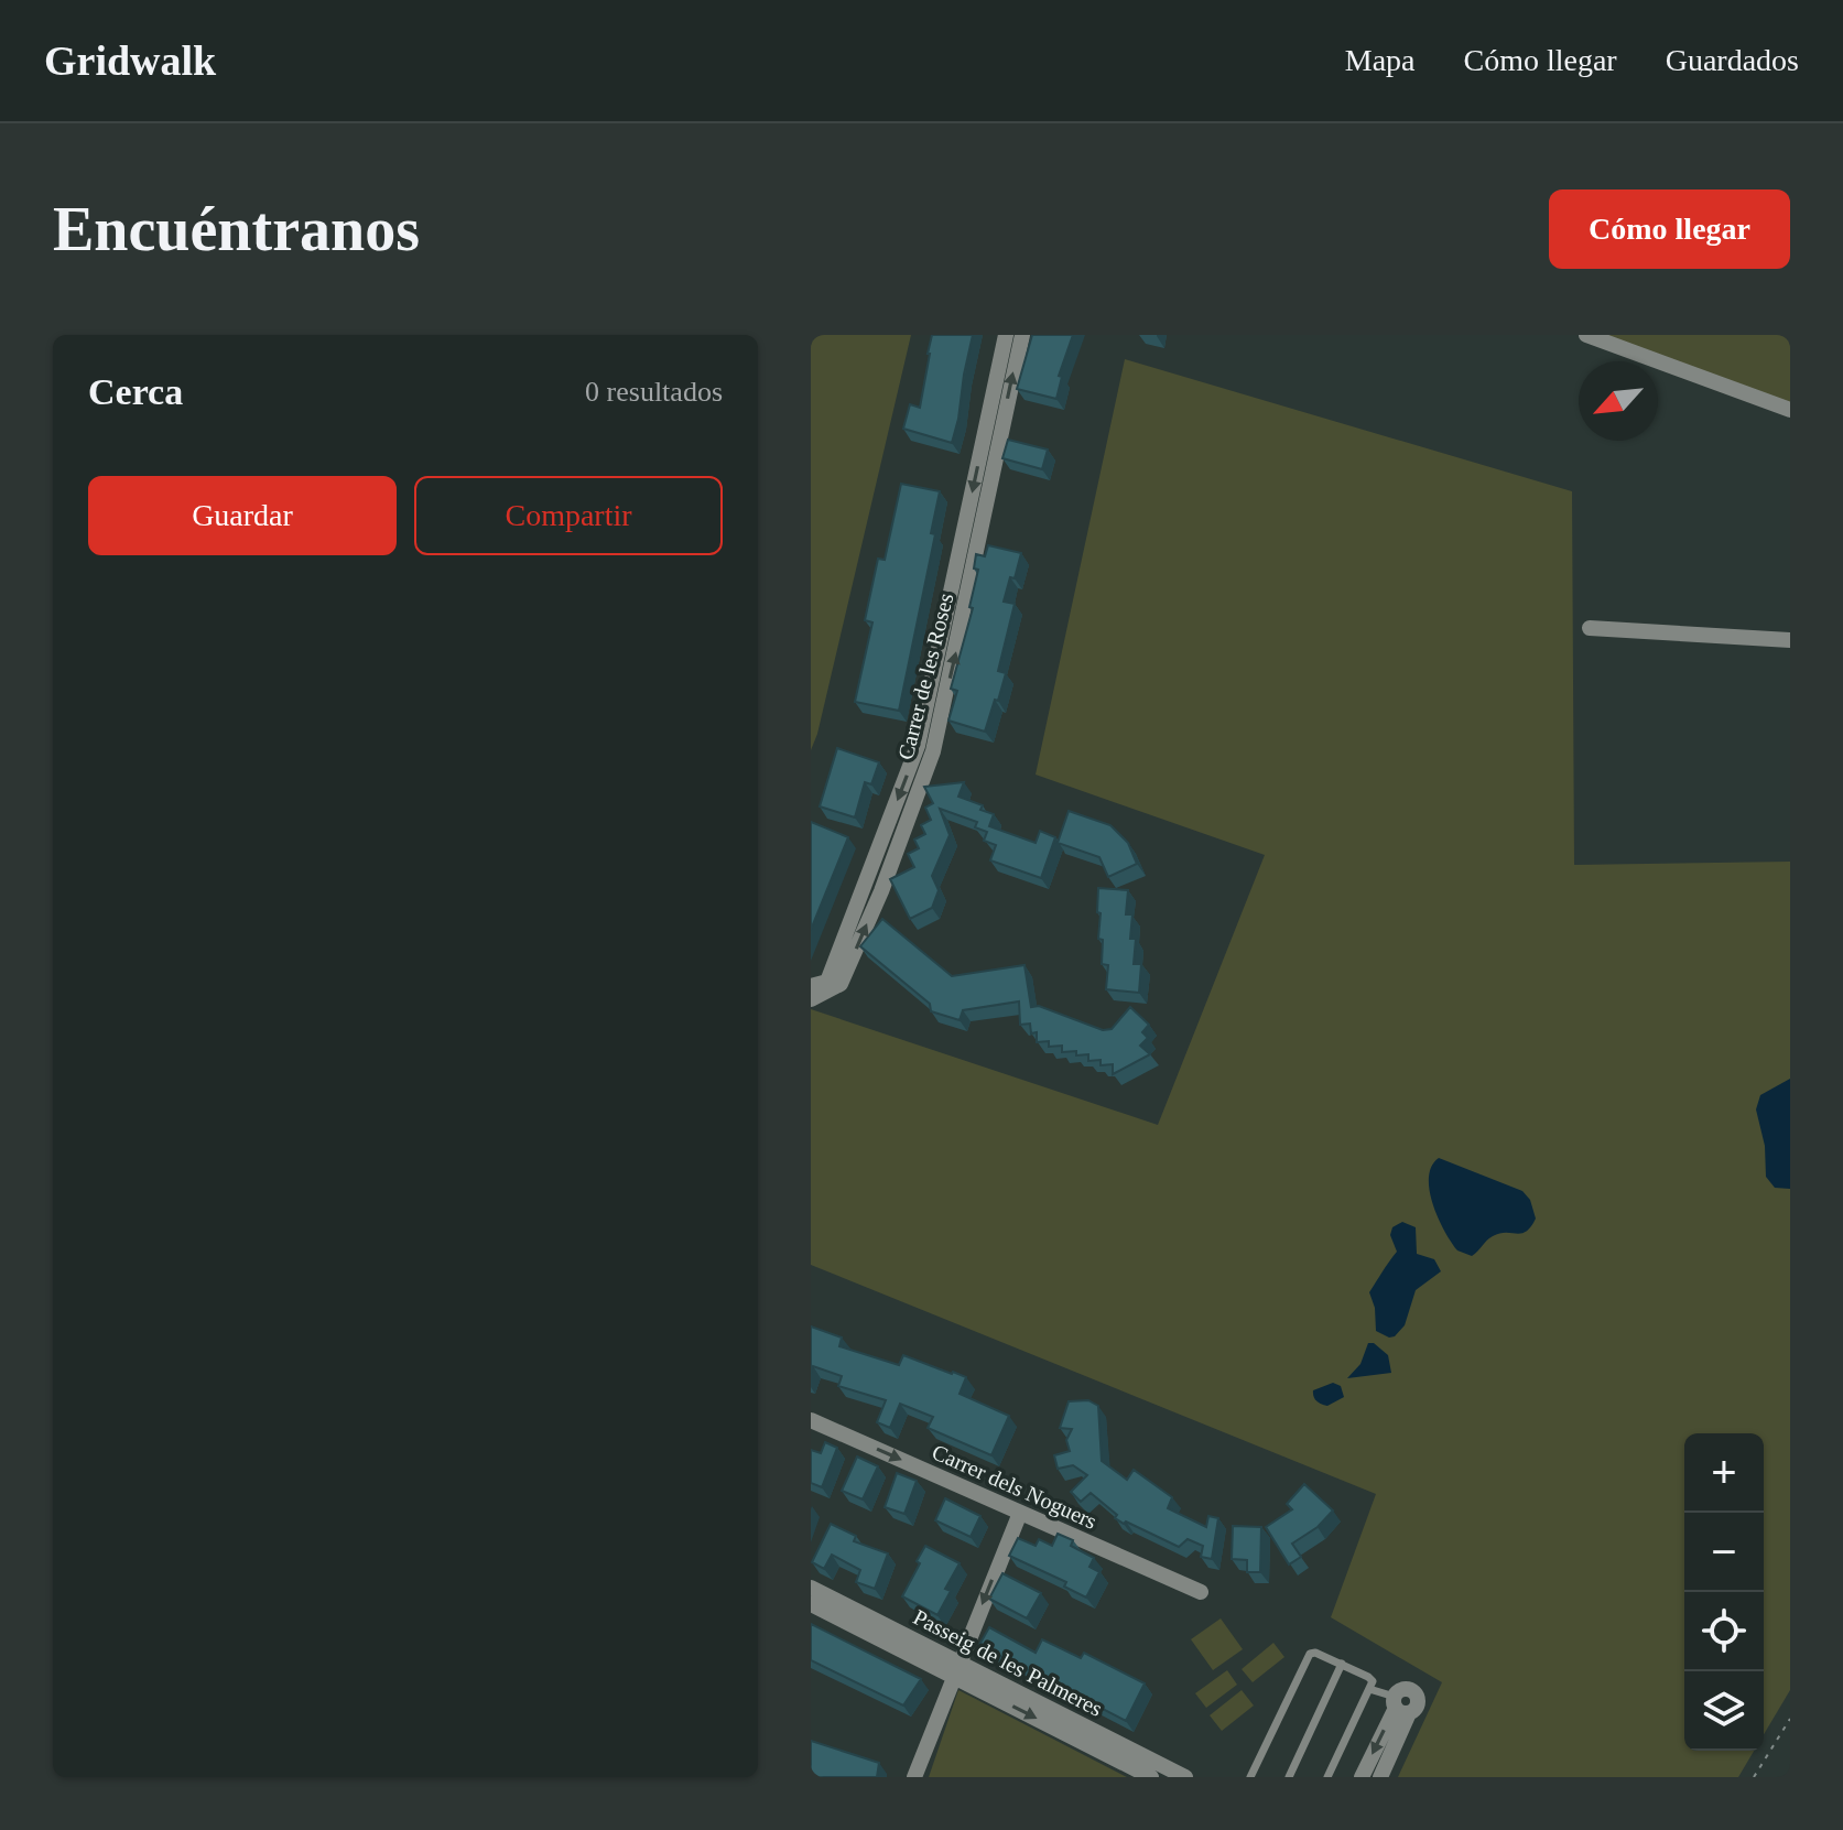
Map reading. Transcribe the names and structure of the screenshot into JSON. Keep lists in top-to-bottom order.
{
  "streets": {
    "street": ["Carrer de les Roses", "Carrer dels Noguers", "Passeig de les Palmeres"]
  },
  "one_way": ["Carrer dels Noguers"],
  "north": "bottom left",
  "page": {
    "header": "Gridwalk",
    "nav": ["Mapa", "Cómo llegar", "Guardados"],
    "buttons": [
      "Cómo llegar",
      ["Guardar", "Compartir"]
    ],
    "title": "Encuéntranos",
    "heading": ["Cerca", "0 resultados"],
    "map_buttons": ["+", "−"]
  }
}
